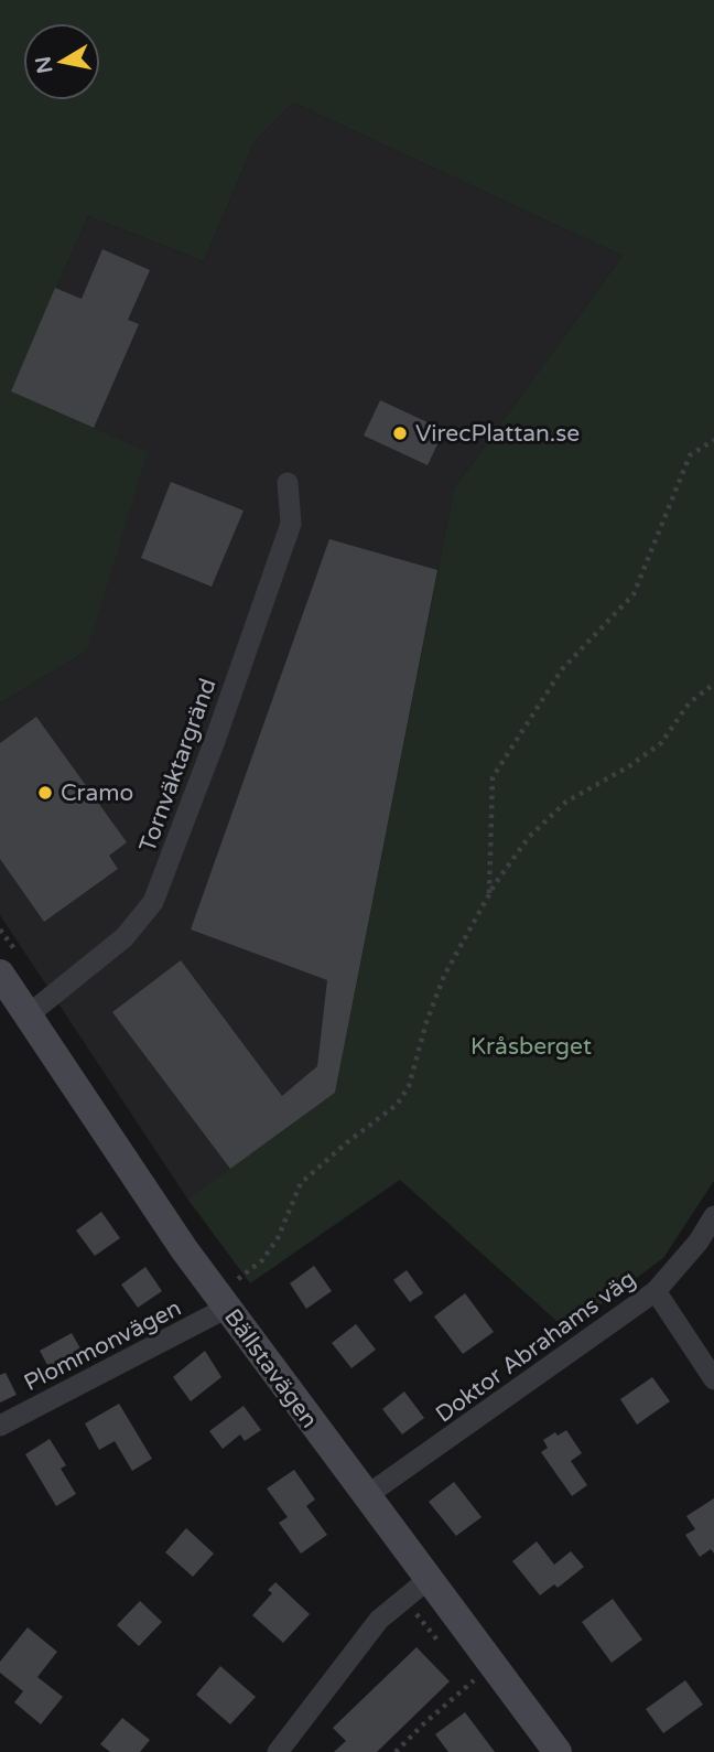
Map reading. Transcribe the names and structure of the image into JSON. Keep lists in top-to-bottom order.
{
  "streets": {
    "street": [
      "Tornväktargränd",
      "Plommonvägen",
      "Doktor Abrahams väg",
      "Bällstavägen"
    ]
  },
  "crossings": [
    ["Tornväktargränd", "Bällstavägen"],
    ["Plommonvägen", "Bällstavägen"],
    ["Doktor Abrahams väg", "Bällstavägen"]
  ],
  "parks": ["Kråsberget"],
  "places": ["VirecPlattan.se", "Cramo"],
  "north": "left"
}
